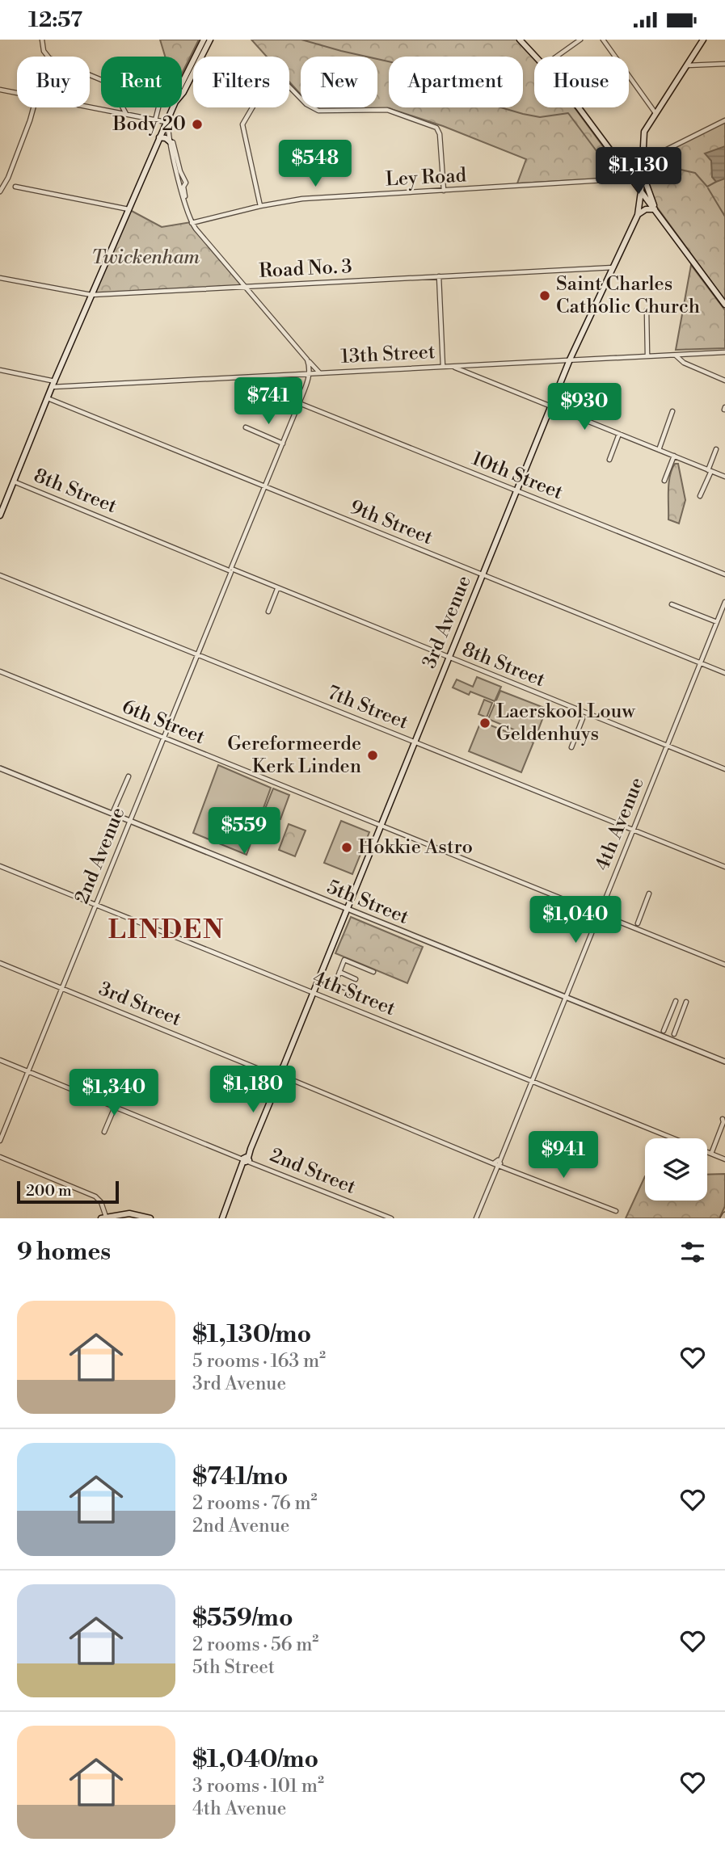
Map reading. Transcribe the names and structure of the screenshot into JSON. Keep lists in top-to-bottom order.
{
  "streets": {
    "main road": ["3rd Avenue"],
    "street": [
      "Ley Road",
      "Road No. 3",
      "13th Street",
      "10th Street",
      "8th Street",
      "9th Street",
      "7th Street",
      "6th Street",
      "4th Avenue",
      "2nd Avenue",
      "5th Street",
      "4th Street",
      "3rd Street",
      "2nd Street"
    ]
  },
  "crossings": [
    ["Ley Road", "2nd Avenue"],
    ["Road No. 3", "3rd Avenue"],
    ["Road No. 3", "2nd Avenue"],
    ["13th Street", "3rd Avenue"],
    ["13th Street", "2nd Avenue"],
    ["10th Street", "3rd Avenue"],
    ["10th Street", "2nd Avenue"],
    ["8th Street", "3rd Avenue"],
    ["8th Street", "4th Avenue"],
    ["8th Street", "2nd Avenue"],
    ["9th Street", "3rd Avenue"],
    ["9th Street", "4th Avenue"],
    ["9th Street", "2nd Avenue"],
    ["3rd Avenue", "7th Street"],
    ["3rd Avenue", "6th Street"],
    ["3rd Avenue", "5th Street"],
    ["3rd Avenue", "4th Street"],
    ["3rd Avenue", "3rd Street"],
    ["3rd Avenue", "2nd Street"],
    ["7th Street", "4th Avenue"],
    ["7th Street", "2nd Avenue"],
    ["6th Street", "4th Avenue"],
    ["6th Street", "2nd Avenue"],
    ["4th Avenue", "5th Street"],
    ["4th Avenue", "4th Street"],
    ["4th Avenue", "3rd Street"],
    ["2nd Avenue", "5th Street"],
    ["2nd Avenue", "4th Street"],
    ["2nd Avenue", "3rd Street"],
    ["2nd Avenue", "2nd Street"]
  ],
  "districts": ["LINDEN"],
  "parks": ["Twickenham"],
  "places": [
    "Body 20",
    "Saint Charles Catholic Church",
    "Laerskool Louw Geldenhuys",
    "Gereformeerde Kerk Linden",
    "Hokkie Astro"
  ],
  "scale_bar": "200 m",
  "page": {
    "status": "12:57",
    "chip": [
      "Buy",
      "Rent",
      "Filters",
      "New",
      "Apartment",
      "House"
    ],
    "price": [
      "$548",
      "$1,130",
      "$741",
      "$930",
      "$559",
      "$1,040",
      "$1,180",
      "$1,340",
      "$941"
    ],
    "scale": "200 m",
    "heading": "9 homes",
    "list": [
      {
        "name": "$1,130/mo",
        "note": "5 rooms · 163 m² · 3rd Avenue"
      },
      {
        "name": "$741/mo",
        "note": "2 rooms · 76 m² · 2nd Avenue"
      },
      {
        "name": "$559/mo",
        "note": "2 rooms · 56 m² · 5th Street"
      },
      {
        "name": "$1,040/mo",
        "note": "3 rooms · 101 m² · 4th Avenue"
      }
    ]
  }
}
